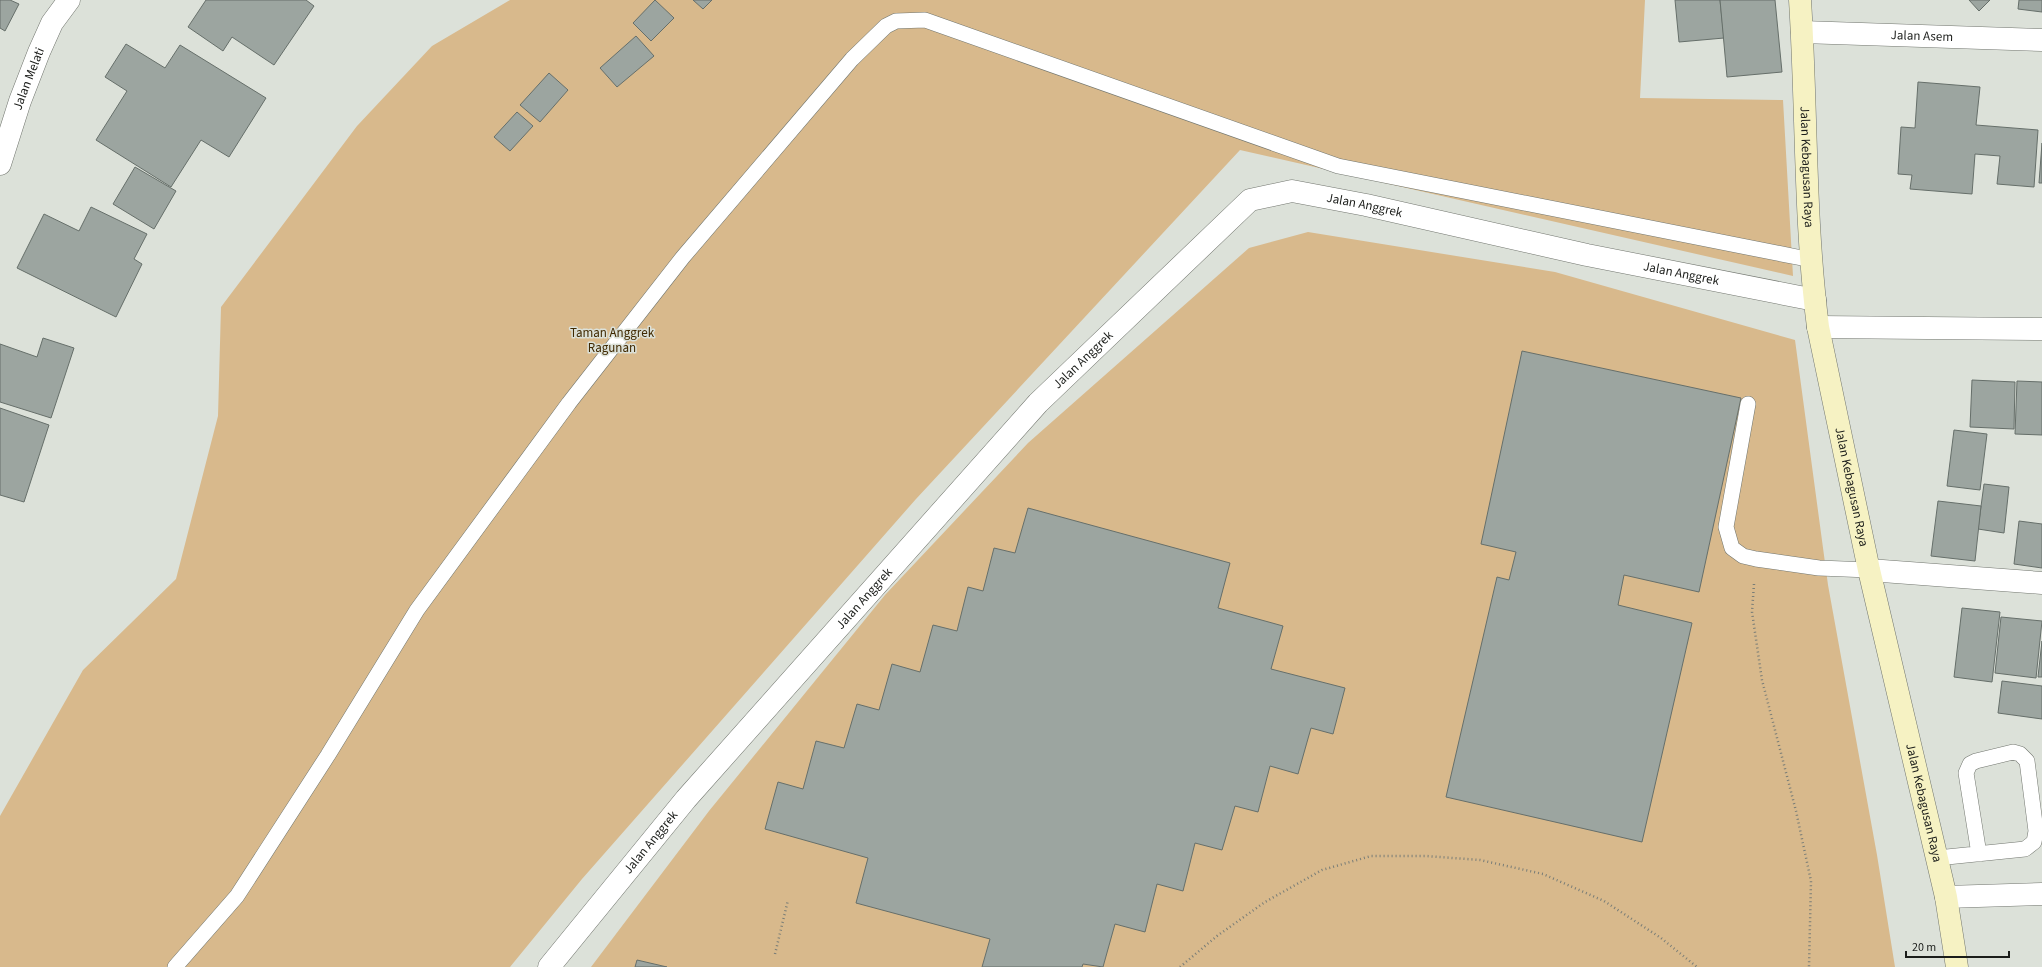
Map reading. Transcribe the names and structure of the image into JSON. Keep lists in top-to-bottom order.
{
  "streets": {
    "main road": ["Jalan Kebagusan Raya"],
    "street": ["Jalan Asem", "Jalan Melati", "Jalan Anggrek"]
  },
  "crossings": [
    ["Jalan Asem", "Jalan Kebagusan Raya"],
    ["Jalan Kebagusan Raya", "Jalan Anggrek"]
  ],
  "parks": ["Taman Anggrek Ragunan"],
  "scale_bar": "20 m"
}
